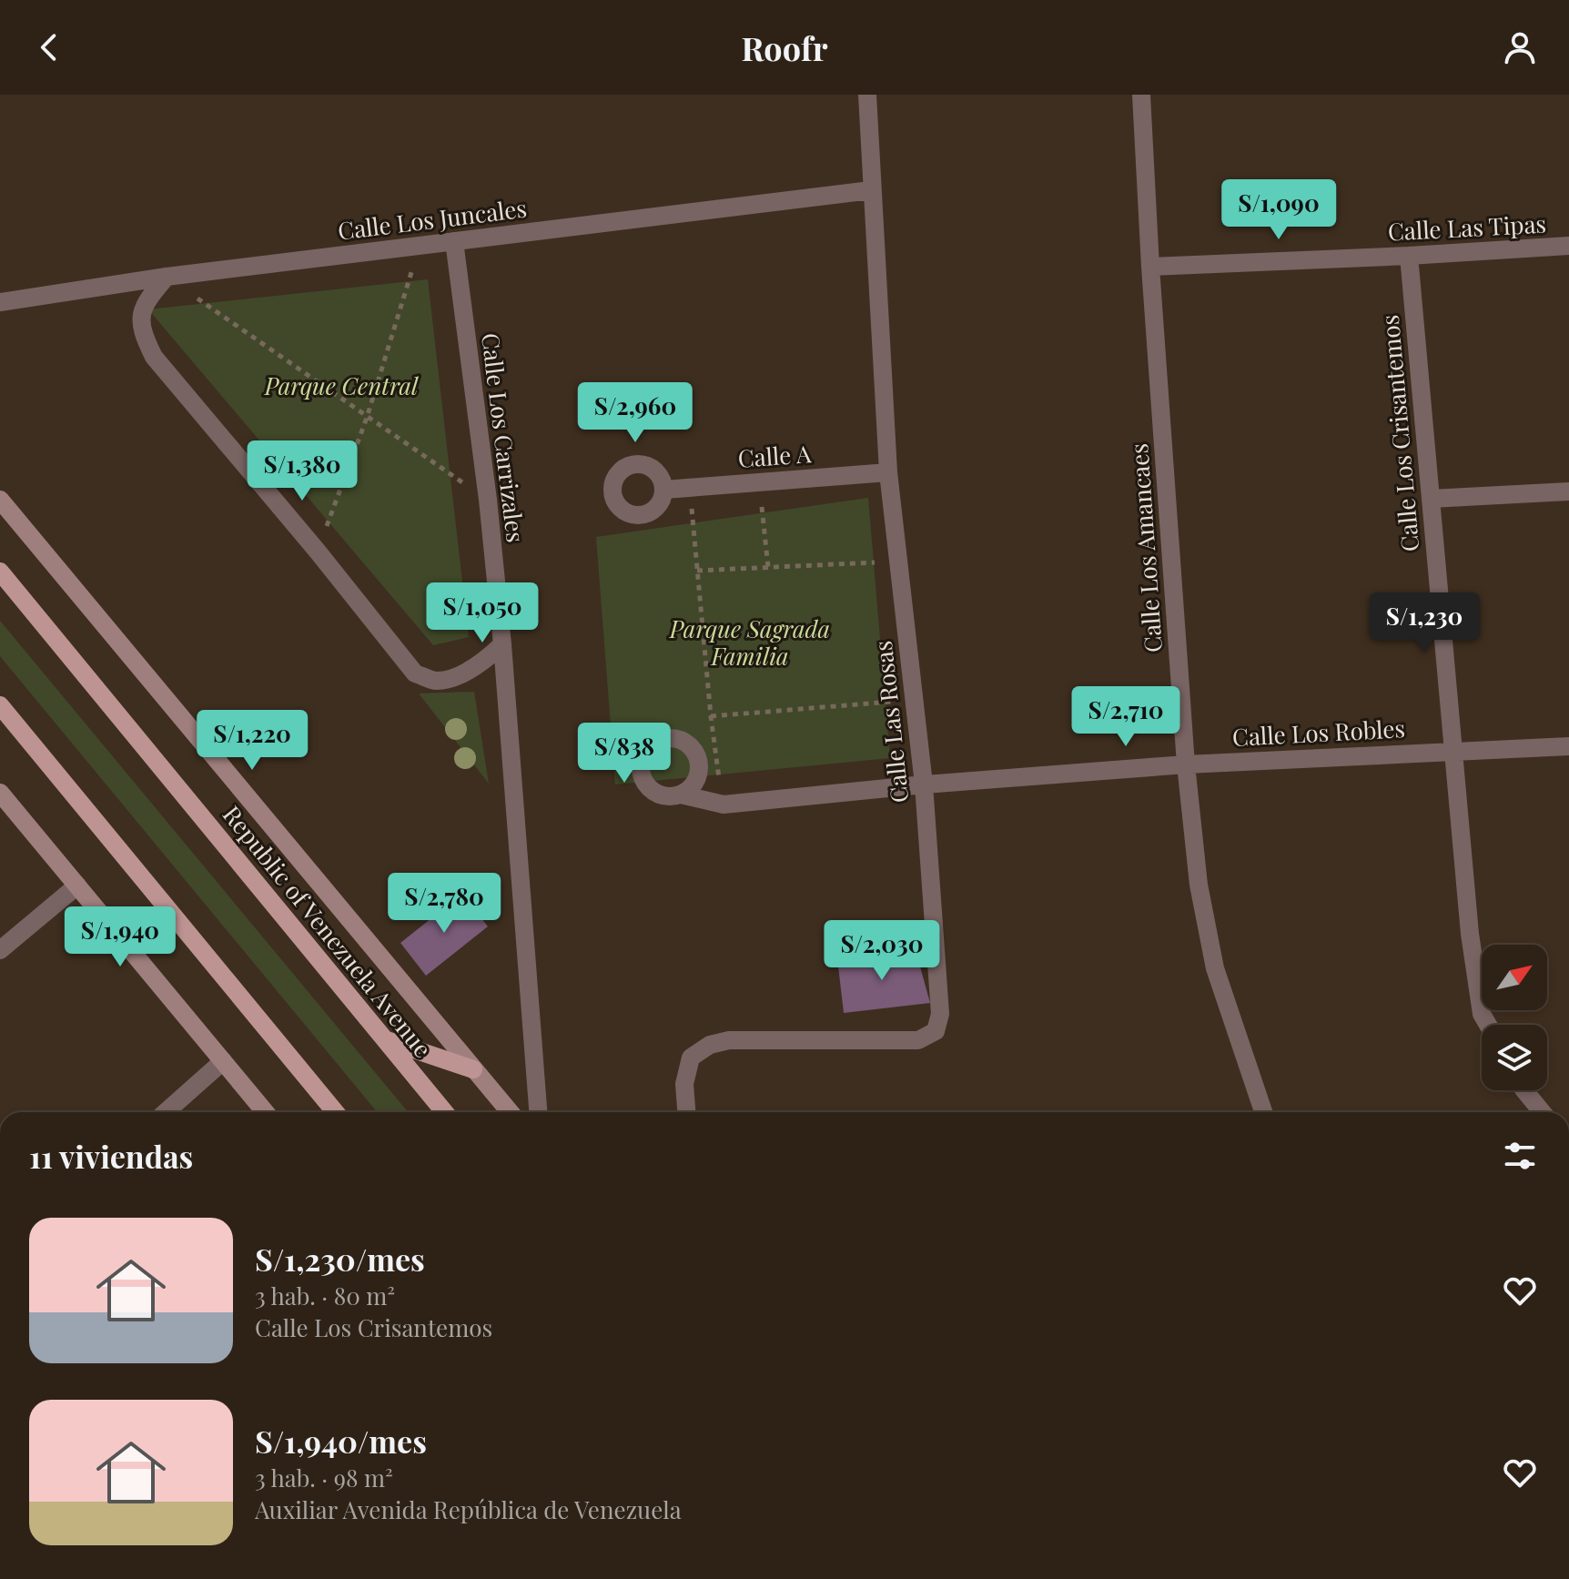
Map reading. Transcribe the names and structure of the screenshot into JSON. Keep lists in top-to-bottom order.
{
  "streets": {
    "main road": ["Republic of Venezuela Avenue"],
    "street": [
      "Calle Los Juncales",
      "Calle Las Tipas",
      "Calle Los Crisantemos",
      "Calle Los Carrizales",
      "Calle A",
      "Calle Los Amancaes",
      "Calle Las Rosas",
      "Calle Los Robles"
    ]
  },
  "crossings": [
    ["Calle Los Juncales", "Calle Los Carrizales"],
    ["Calle Los Juncales", "Calle Las Rosas"],
    ["Calle Las Tipas", "Calle Los Crisantemos"],
    ["Calle Las Tipas", "Calle Los Amancaes"],
    ["Calle Los Crisantemos", "Calle Los Robles"],
    ["Calle A", "Calle Las Rosas"],
    ["Calle Los Amancaes", "Calle Los Robles"],
    ["Calle Las Rosas", "Calle Los Robles"]
  ],
  "parks": ["Parque Central", "Parque Sagrada Familia"],
  "north": "top right",
  "page": {
    "header": "Roofr",
    "price": [
      "S/1,090",
      "S/2,960",
      "S/1,380",
      "S/1,050",
      "S/1,230",
      "S/2,710",
      "S/1,220",
      "S/838",
      "S/2,780",
      "S/1,940",
      "S/2,030"
    ],
    "heading": "11 viviendas",
    "list": [
      {
        "name": "S/1,230/mes",
        "note": "3 hab. · 80 m² · Calle Los Crisantemos"
      },
      {
        "name": "S/1,940/mes",
        "note": "3 hab. · 98 m² · Auxiliar Avenida República de Venezuela"
      }
    ]
  }
}
